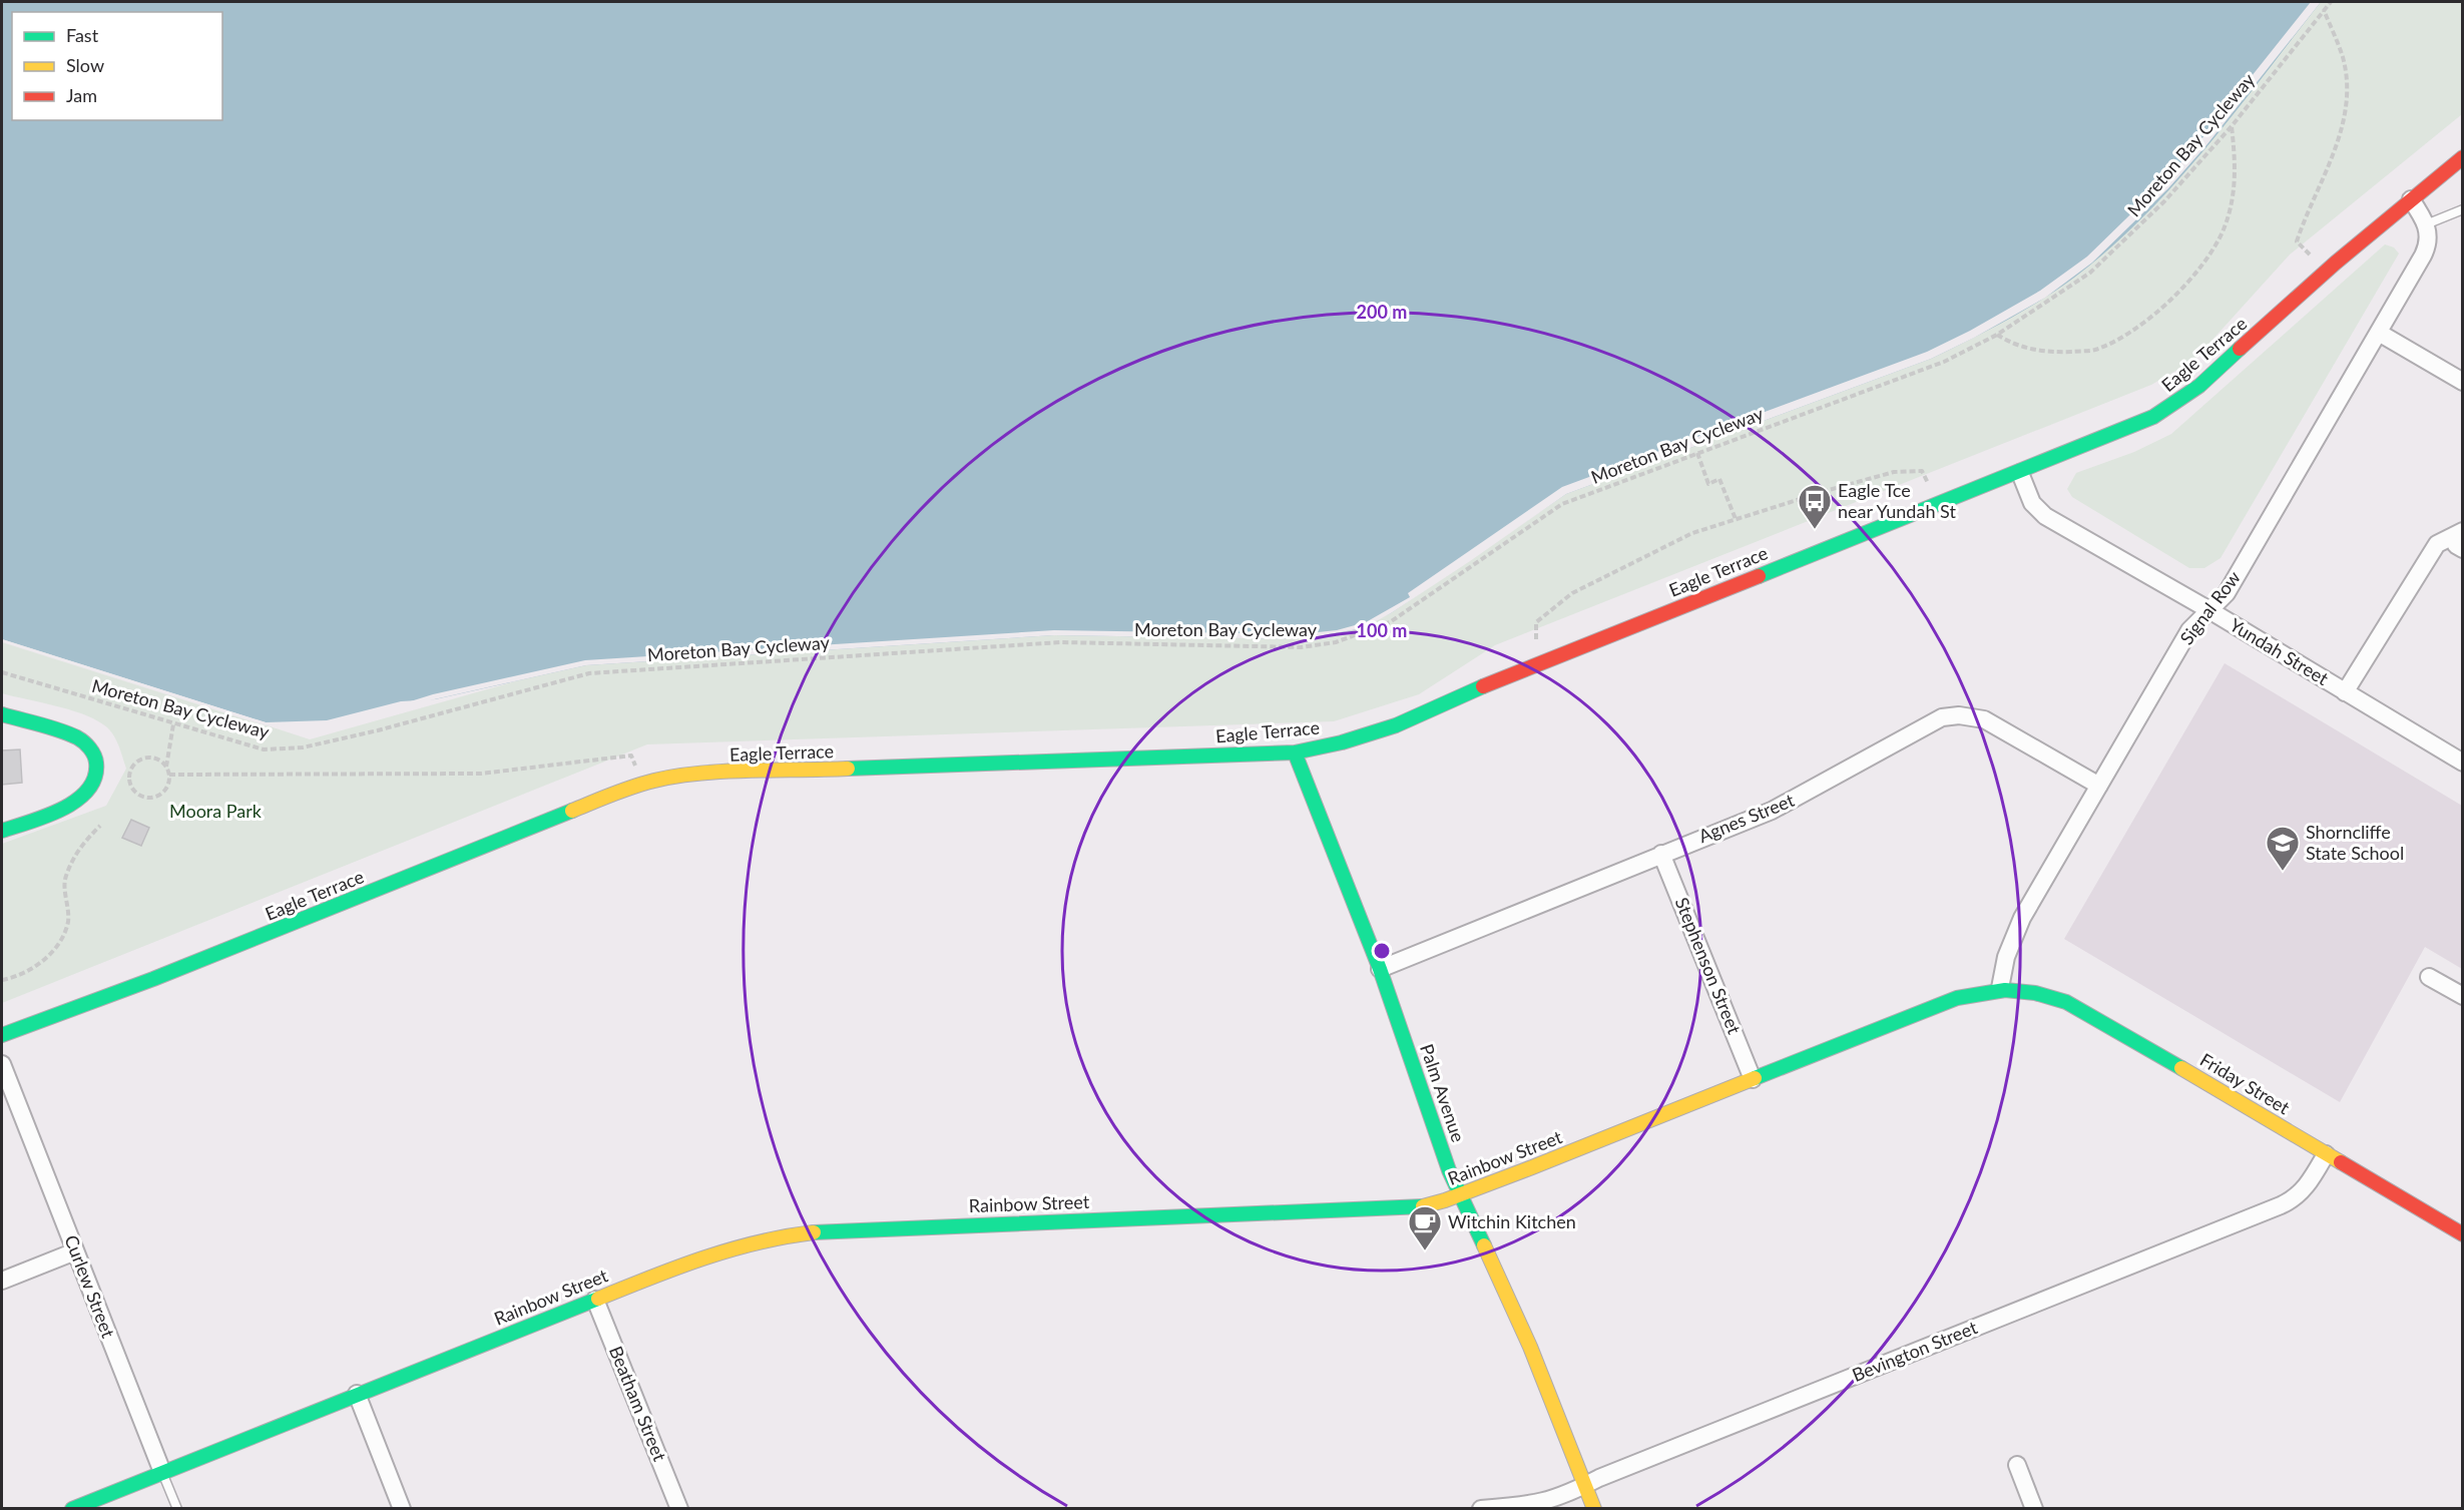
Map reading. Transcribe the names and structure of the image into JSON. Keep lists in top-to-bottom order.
{
  "streets": {
    "street": [
      "Eagle Terrace",
      "Signal Row",
      "Yundah Street",
      "Agnes Street",
      "Stephenson Street",
      "Friday Street",
      "Palm Avenue",
      "Rainbow Street",
      "Curlew Street",
      "Bevington Street",
      "Beatham Street"
    ],
    "path": ["Moreton Bay Cycleway"]
  },
  "crossings": [
    ["Eagle Terrace", "Yundah Street"],
    ["Eagle Terrace", "Palm Avenue"],
    ["Signal Row", "Yundah Street"],
    ["Signal Row", "Agnes Street"],
    ["Signal Row", "Friday Street"],
    ["Signal Row", "Rainbow Street"],
    ["Agnes Street", "Stephenson Street"],
    ["Agnes Street", "Palm Avenue"],
    ["Stephenson Street", "Rainbow Street"],
    ["Friday Street", "Rainbow Street"],
    ["Friday Street", "Bevington Street"],
    ["Palm Avenue", "Rainbow Street"],
    ["Palm Avenue", "Bevington Street"],
    ["Rainbow Street", "Curlew Street"],
    ["Rainbow Street", "Beatham Street"]
  ],
  "parks": ["Moora Park"],
  "places": {
    "bus stop": ["Eagle Tce near Yundah St"],
    "school or university": ["Shorncliffe State School"],
    "cafe": ["Witchin Kitchen"]
  },
  "legend": ["Fast", "Slow", "Jam"],
  "rings": ["200 m", "100 m"]
}
